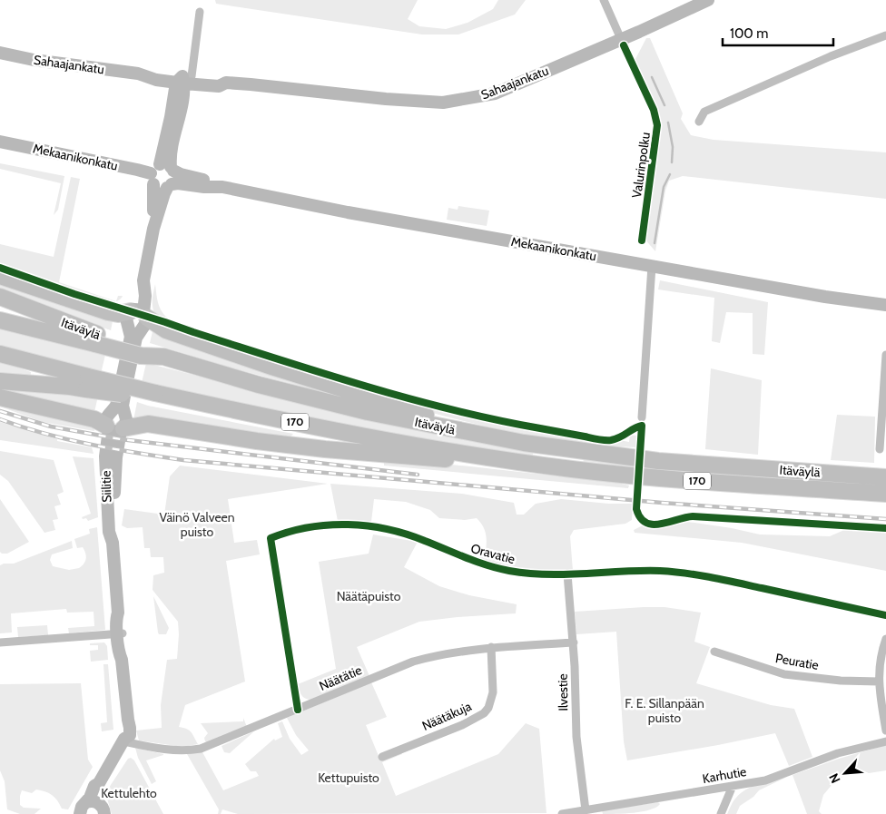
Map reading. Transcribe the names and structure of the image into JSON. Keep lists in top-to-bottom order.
{
  "streets": {
    "highway": ["Itäväylä", "170"],
    "street": [
      "Sahaajankatu",
      "Mekaanikonkatu",
      "Siilitie",
      "Oravatie",
      "Peuratie",
      "Näätätie",
      "Ilvestie",
      "Näätäkuja",
      "Karhutie"
    ],
    "cycle path": ["Valurinpolku"]
  },
  "crossings": [
    ["Siilitie", "Näätätie"],
    ["Oravatie", "Näätätie"],
    ["Oravatie", "Ilvestie"],
    ["Näätätie", "Ilvestie"],
    ["Näätätie", "Näätäkuja"],
    ["Ilvestie", "Karhutie"]
  ],
  "parks": [
    "Väinö Valveen puisto",
    "Näätäpuisto",
    "F. E. Sillanpään puisto",
    "Kettupuisto",
    "Kettulehto"
  ],
  "scale_bar": "100 m",
  "north": "bottom left"
}
